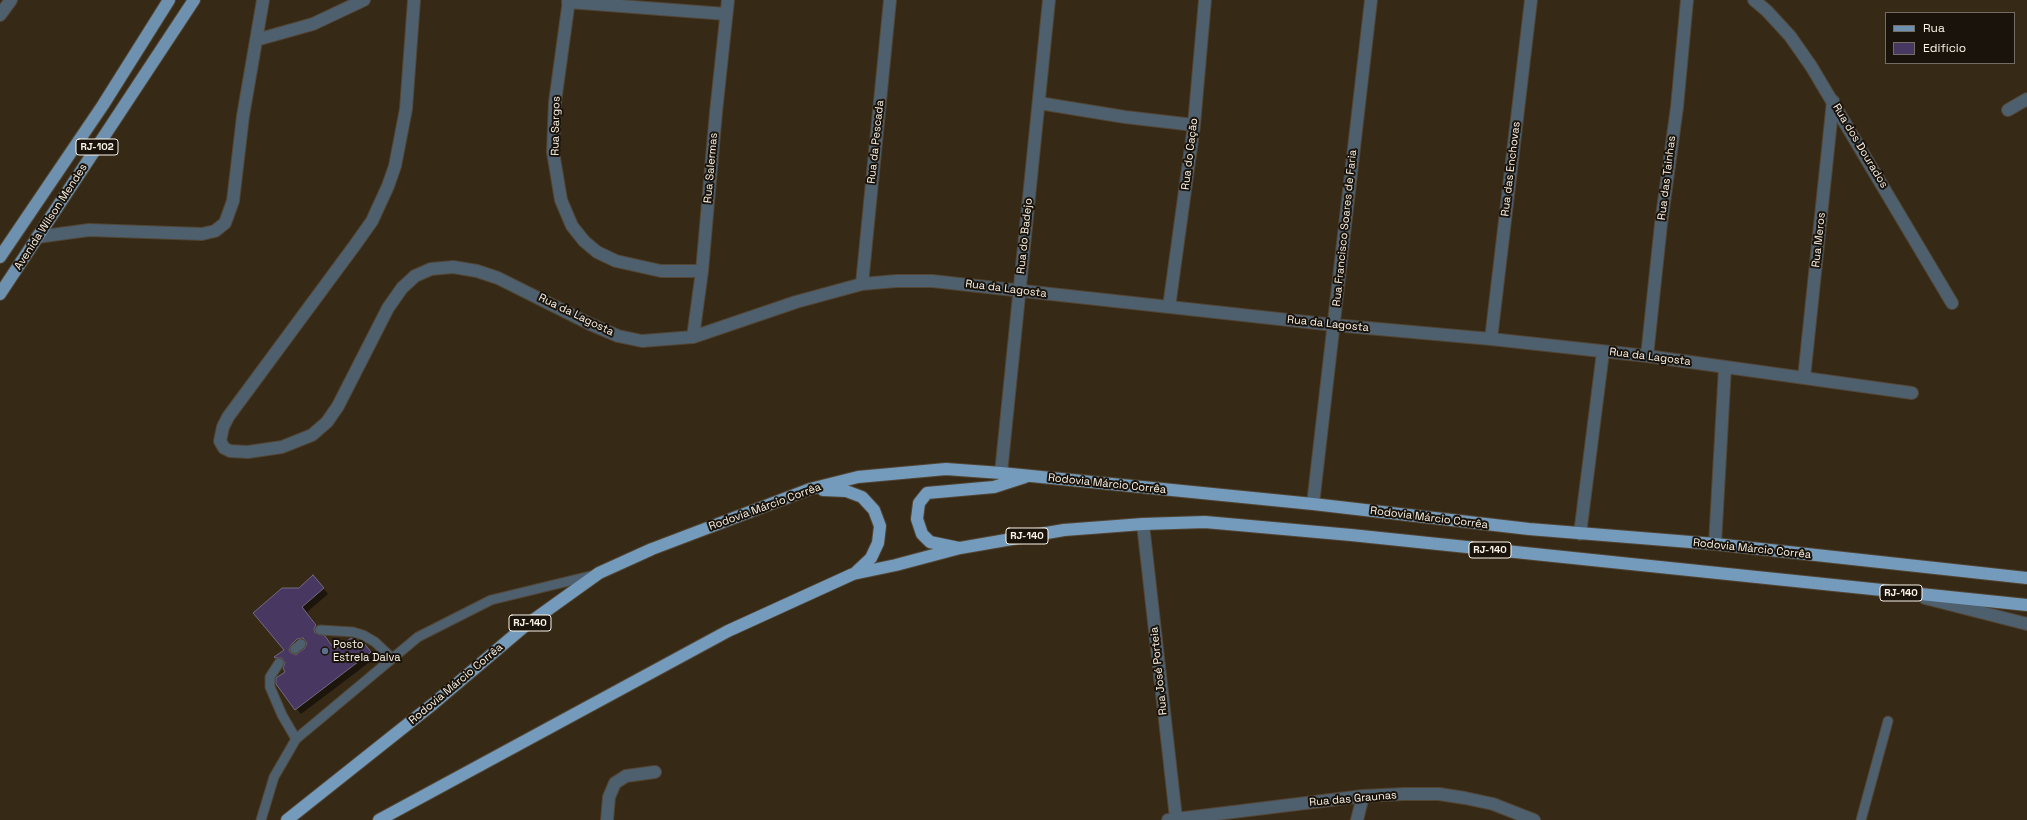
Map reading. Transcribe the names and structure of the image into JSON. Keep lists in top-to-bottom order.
{
  "streets": {
    "highway": ["Rodovia Márcio Corrêa", "RJ-140"],
    "main road": ["RJ-102", "Avenida Wilson Mendes"],
    "street": [
      "Rua Sargos",
      "Rua da Pescada",
      "Rua dos Dourados",
      "Rua do Cação",
      "Rua Salermas",
      "Rua das Enchovas",
      "Rua das Tainhas",
      "Rua Francisco Soares de Faria",
      "Rua do Badejo",
      "Rua Meros",
      "Rua da Lagosta",
      "Rua José Porteia",
      "Rua das Graunas"
    ]
  },
  "crossings": [
    ["Rua Sargos", "Rua Salermas"],
    ["Rua da Pescada", "Rua da Lagosta"],
    ["Rua dos Dourados", "Rua Meros"],
    ["Rua do Cação", "Rua da Lagosta"],
    ["Rua Salermas", "Rua da Lagosta"],
    ["Rua das Enchovas", "Rua da Lagosta"],
    ["Rua das Tainhas", "Rua da Lagosta"],
    ["Rua Francisco Soares de Faria", "Rua da Lagosta"],
    ["Rua Francisco Soares de Faria", "Rodovia Márcio Corrêa"],
    ["Rua do Badejo", "Rua da Lagosta"],
    ["Rua do Badejo", "Rodovia Márcio Corrêa"],
    ["Rua Meros", "Rua da Lagosta"],
    ["RJ-140", "Rua José Porteia"],
    ["Rua José Porteia", "Rua das Graunas"]
  ],
  "places": ["Posto Estrela Dalva"],
  "legend": ["Rua", "Edifício"]
}
